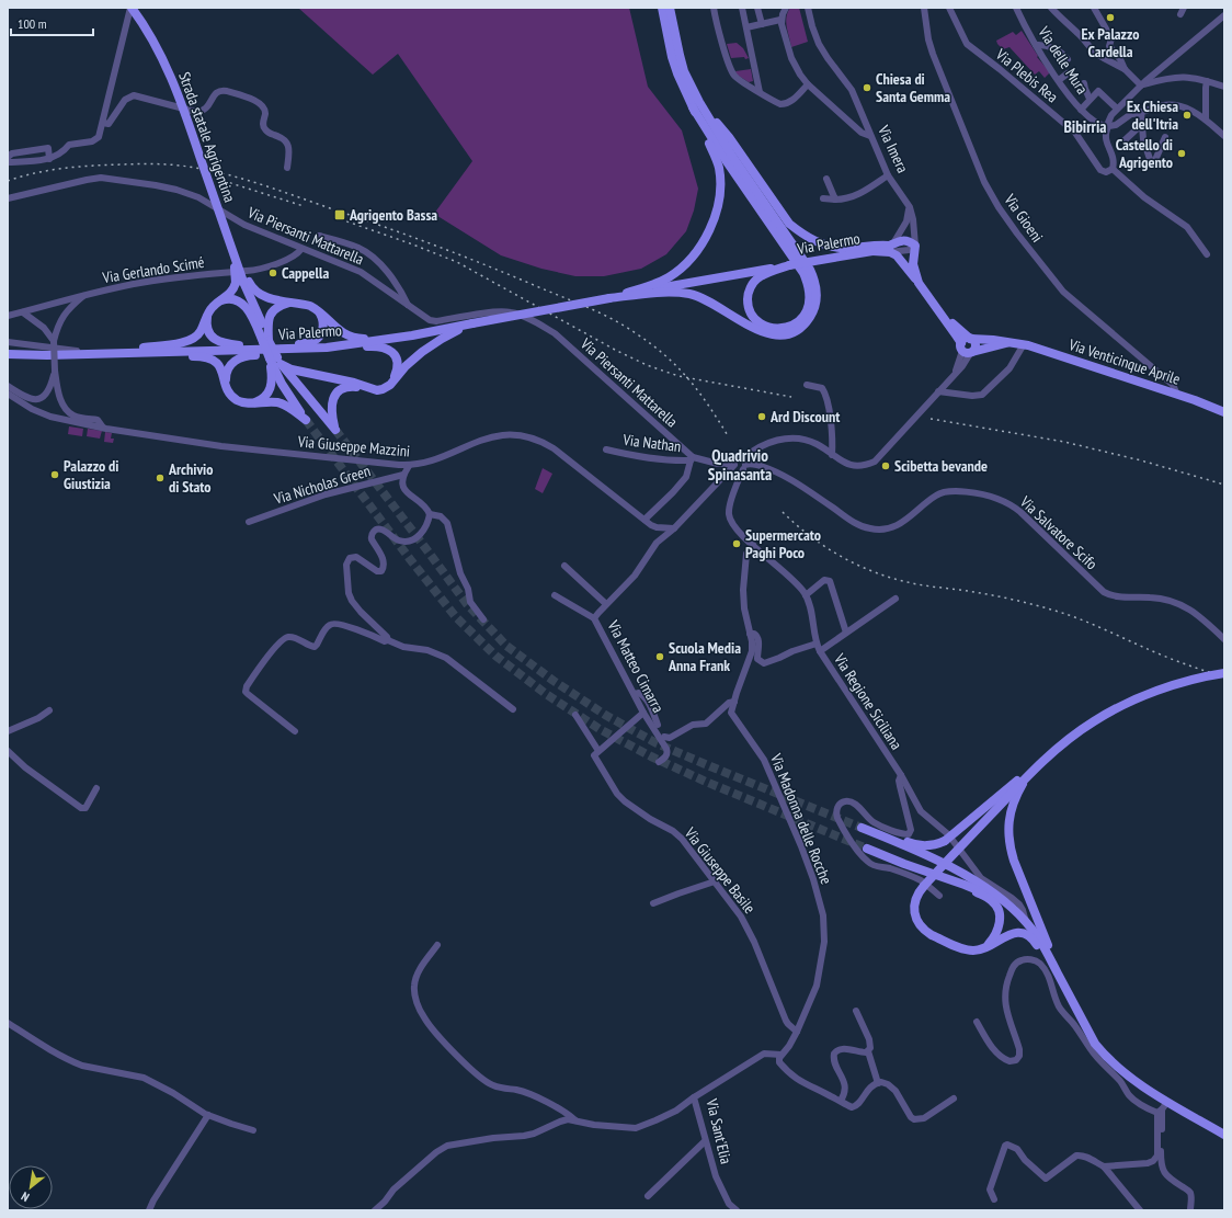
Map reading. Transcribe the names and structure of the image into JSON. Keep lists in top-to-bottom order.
{
  "streets": {
    "main road": [
      "Strada statale Agrigentina",
      "Via Imera",
      "Via Palermo",
      "Via Venticinque Aprile"
    ],
    "street": [
      "Via delle Mura",
      "Via Plebis Rea",
      "Via Gioeni",
      "Via Piersanti Mattarella",
      "Via Gerlando Scimé",
      "Via Nathan",
      "Via Giuseppe Mazzini",
      "Via Nicholas Green",
      "Via Salvatore Scifo",
      "Via Matteo Cimarra",
      "Via Regione Siciliana",
      "Via Madonna delle Rocche",
      "Via Giuseppe Basile",
      "Via Sant'Elia"
    ]
  },
  "crossings": [
    ["Via Imera", "Via Venticinque Aprile"],
    ["Via Gioeni", "Via Venticinque Aprile"],
    ["Via Piersanti Mattarella", "Via Gerlando Scimé"],
    ["Via Piersanti Mattarella", "Via Nathan"],
    ["Via Piersanti Mattarella", "Via Salvatore Scifo"],
    ["Via Piersanti Mattarella", "Via Regione Siciliana"],
    ["Via Giuseppe Mazzini", "Via Matteo Cimarra"],
    ["Via Salvatore Scifo", "Via Regione Siciliana"],
    ["Via Regione Siciliana", "Via Madonna delle Rocche"],
    ["Via Madonna delle Rocche", "Via Giuseppe Basile"],
    ["Via Madonna delle Rocche", "Via Sant'Elia"]
  ],
  "districts": ["Bibirria", "Quadrivio Spinasanta"],
  "places": {
    "other": [
      "Ex Palazzo Cardella",
      "Chiesa di Santa Gemma",
      "Ex Chiesa dell'Itria",
      "Castello di Agrigento",
      "Cappella",
      "Ard Discount",
      "Scibetta bevande",
      "Palazzo di Giustizia",
      "Archivio di Stato",
      "Supermercato Paghi Poco",
      "Scuola Media Anna Frank"
    ],
    "transit": ["Agrigento Bassa"]
  },
  "scale_bar": "100 m",
  "north": "bottom left"
}
